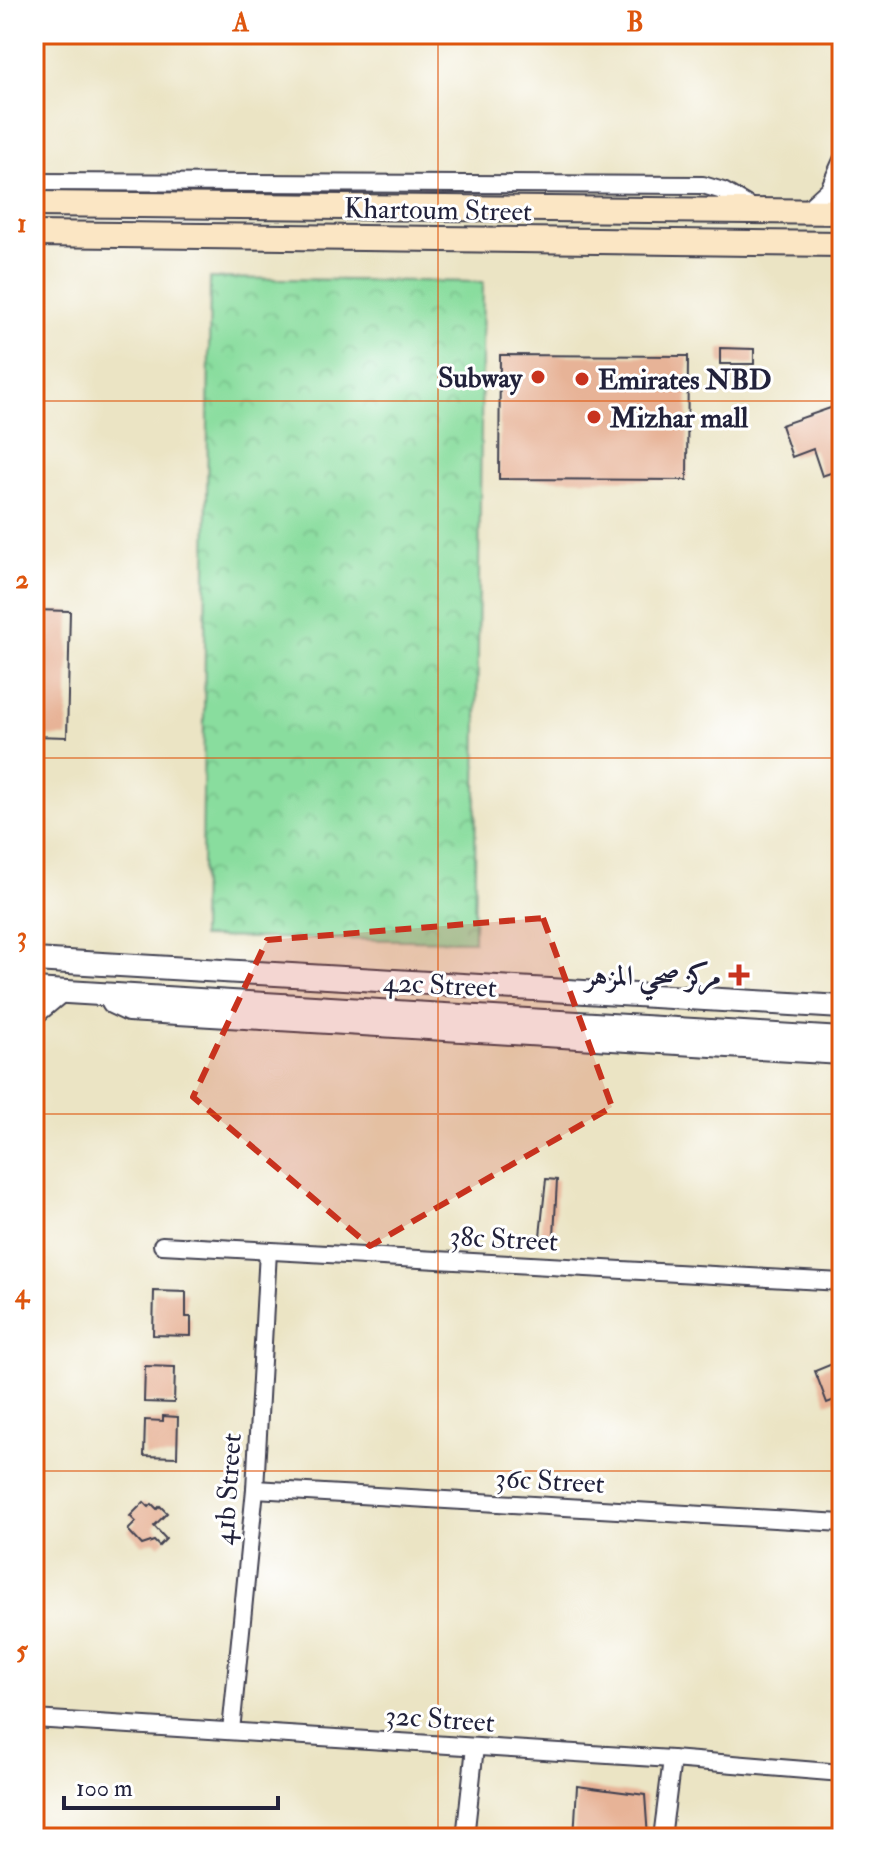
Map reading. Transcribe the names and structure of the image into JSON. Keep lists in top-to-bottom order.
{
  "streets": {
    "main road": ["Khartoum Street"],
    "street": [
      "42c Street",
      "38c Street",
      "36c Street",
      "41b Street",
      "32c Street"
    ]
  },
  "crossings": [
    ["38c Street", "41b Street"],
    ["36c Street", "41b Street"],
    ["41b Street", "32c Street"]
  ],
  "places": {
    "other": ["Subway", "Emirates NBD", "Mizhar mall"],
    "health": ["مركز صحي المزهر"]
  },
  "scale_bar": "100 m",
  "grid": {
    "columns": ["A", "B"],
    "rows": [
      "1",
      "2",
      "3",
      "4",
      "5"
    ]
  }
}
